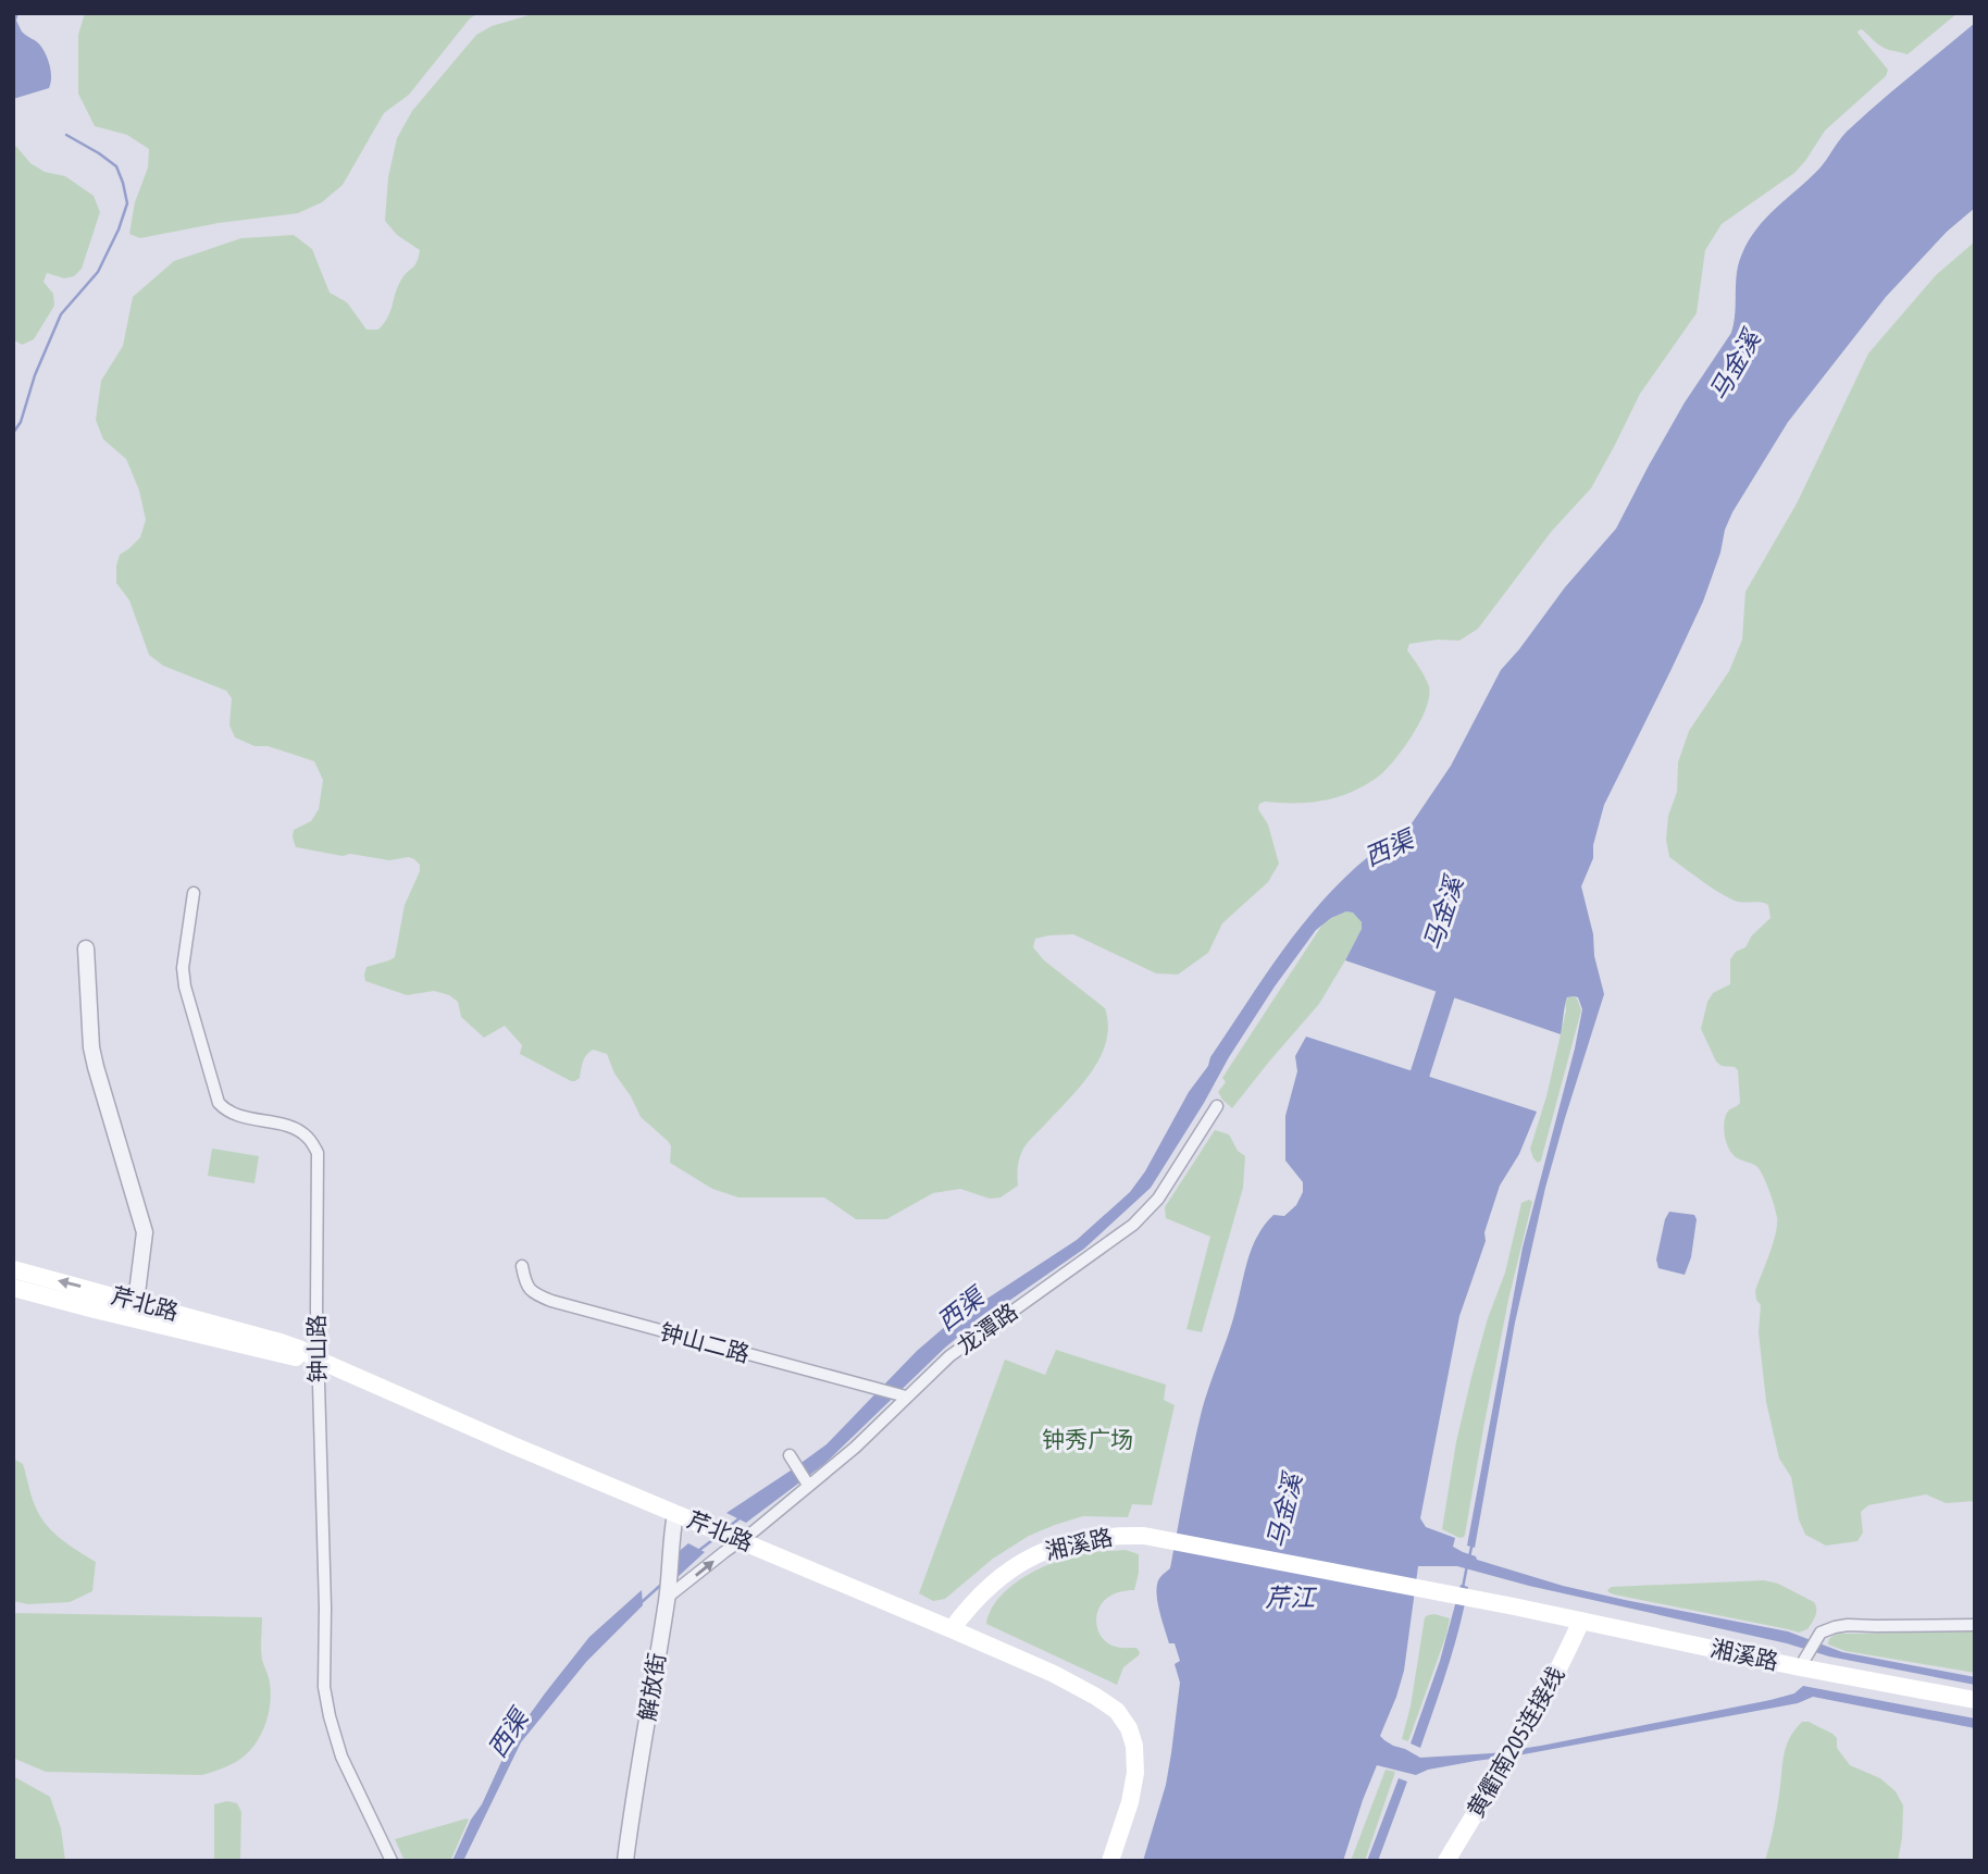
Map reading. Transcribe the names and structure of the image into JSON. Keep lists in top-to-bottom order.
{
  "streets": {
    "main road": ["芹北路", "湘溪路", "黄衢南205连接线"],
    "street": [
      "龙潭路",
      "钟山二路",
      "钟山路",
      "解放街"
    ]
  },
  "crossings": [
    ["芹北路", "龙潭路"],
    ["芹北路", "钟山路"],
    ["芹北路", "湘溪路"],
    ["芹北路", "解放街"],
    ["龙潭路", "钟山二路"],
    ["龙潭路", "解放街"],
    ["湘溪路", "黄衢南205连接线"]
  ],
  "water": ["马金溪", "西渠", "芹江"],
  "parks": ["钟秀广场"]
}
